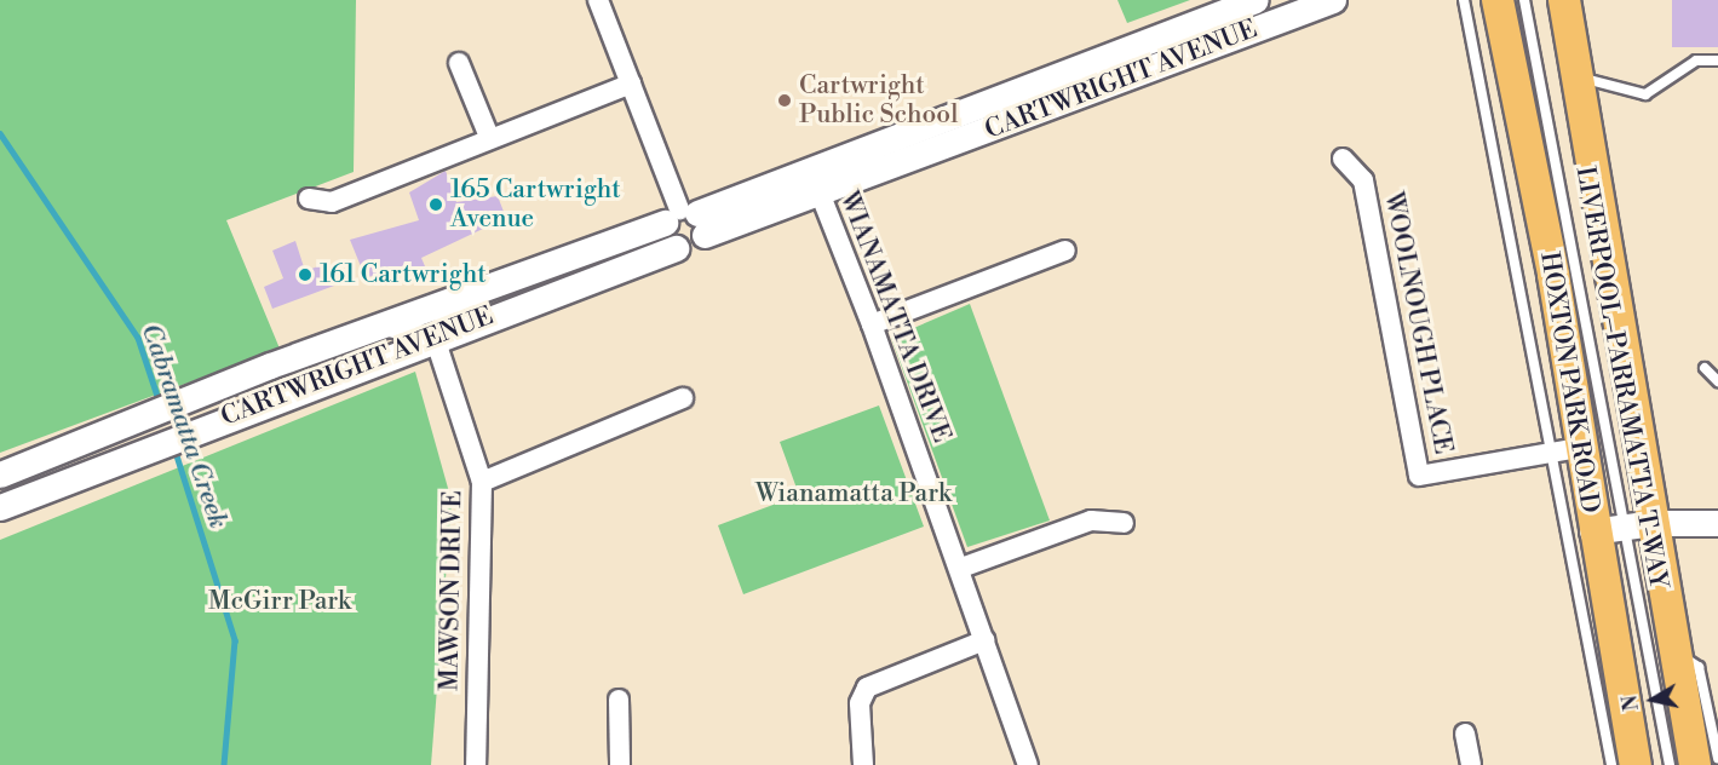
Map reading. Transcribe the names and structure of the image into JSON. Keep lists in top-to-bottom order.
{
  "streets": {
    "main road": ["HOXTON PARK ROAD"],
    "street": [
      "CARTWRIGHT AVENUE",
      "WIANAMATTA DRIVE",
      "WOOLNOUGH PLACE",
      "MAWSON DRIVE"
    ],
    "lane": ["LIVERPOOL–PARRAMATTA T-WAY"]
  },
  "crossings": [
    ["CARTWRIGHT AVENUE", "WIANAMATTA DRIVE"],
    ["CARTWRIGHT AVENUE", "MAWSON DRIVE"],
    ["WOOLNOUGH PLACE", "HOXTON PARK ROAD"]
  ],
  "water": ["Cabramatta Creek"],
  "parks": ["Wianamatta Park", "McGirr Park"],
  "places": ["Cartwright Public School", "165 Cartwright Avenue", "161 Cartwright"],
  "north": "left"
}
